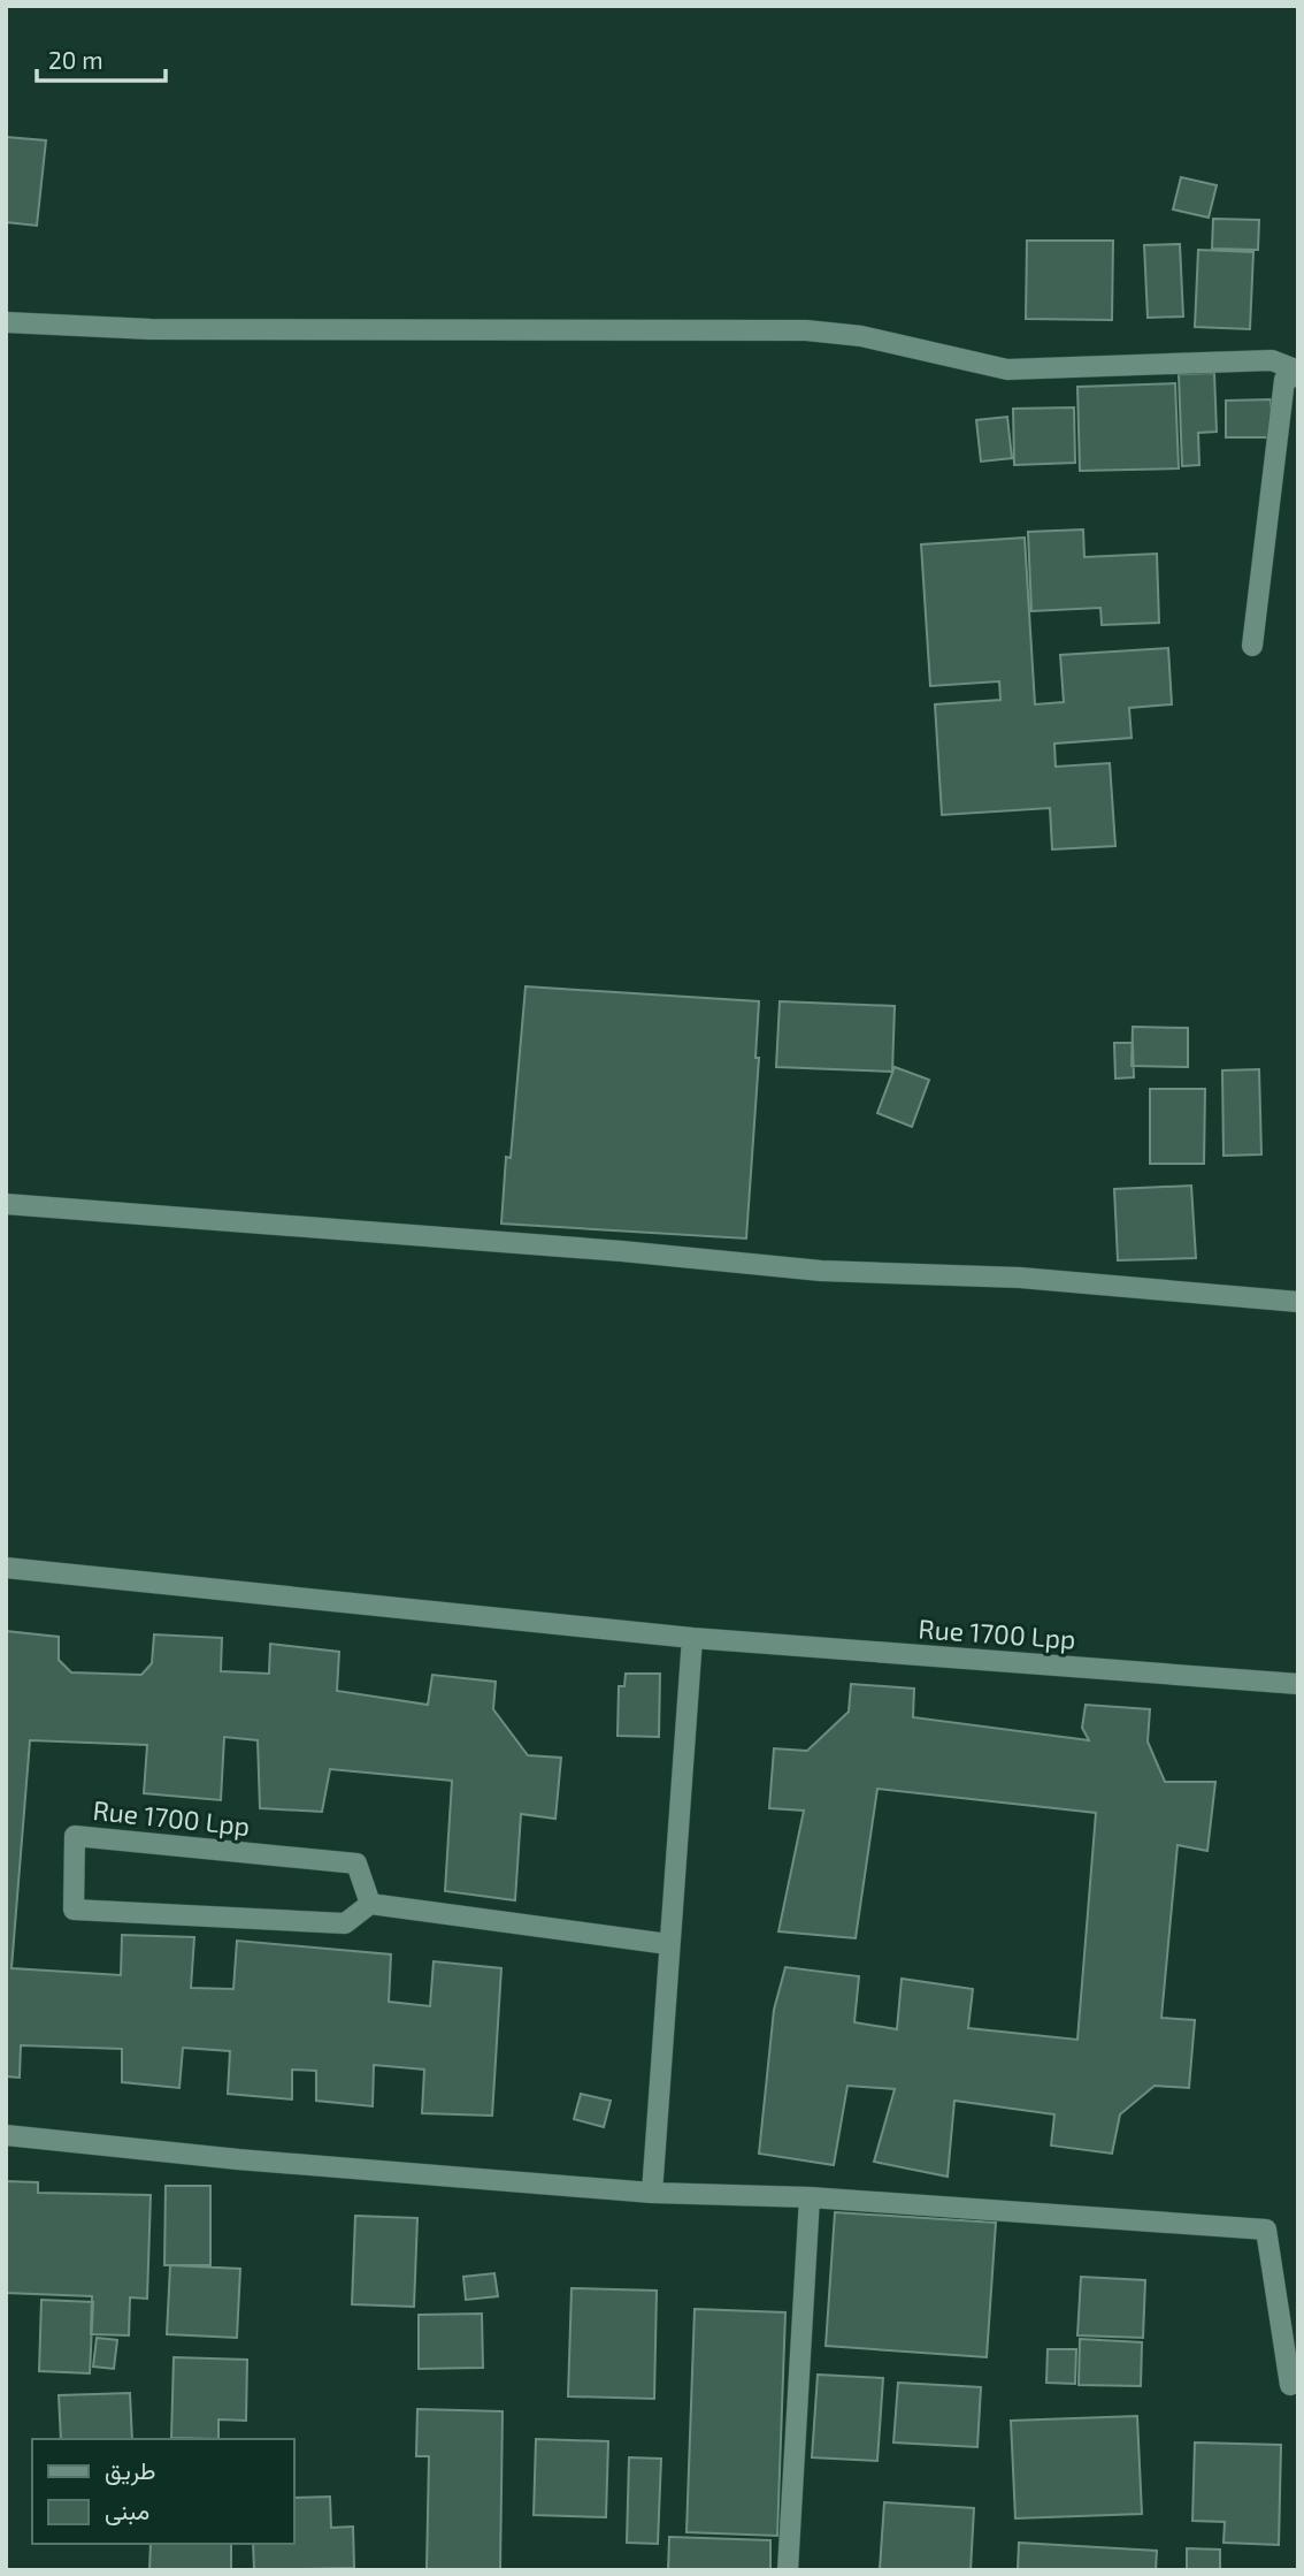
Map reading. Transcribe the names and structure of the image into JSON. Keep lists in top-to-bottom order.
{
  "streets": {
    "street": ["Rue 1700 Lpp"]
  },
  "legend": ["طريق", "مبنى"],
  "scale_bar": "20 m"
}
